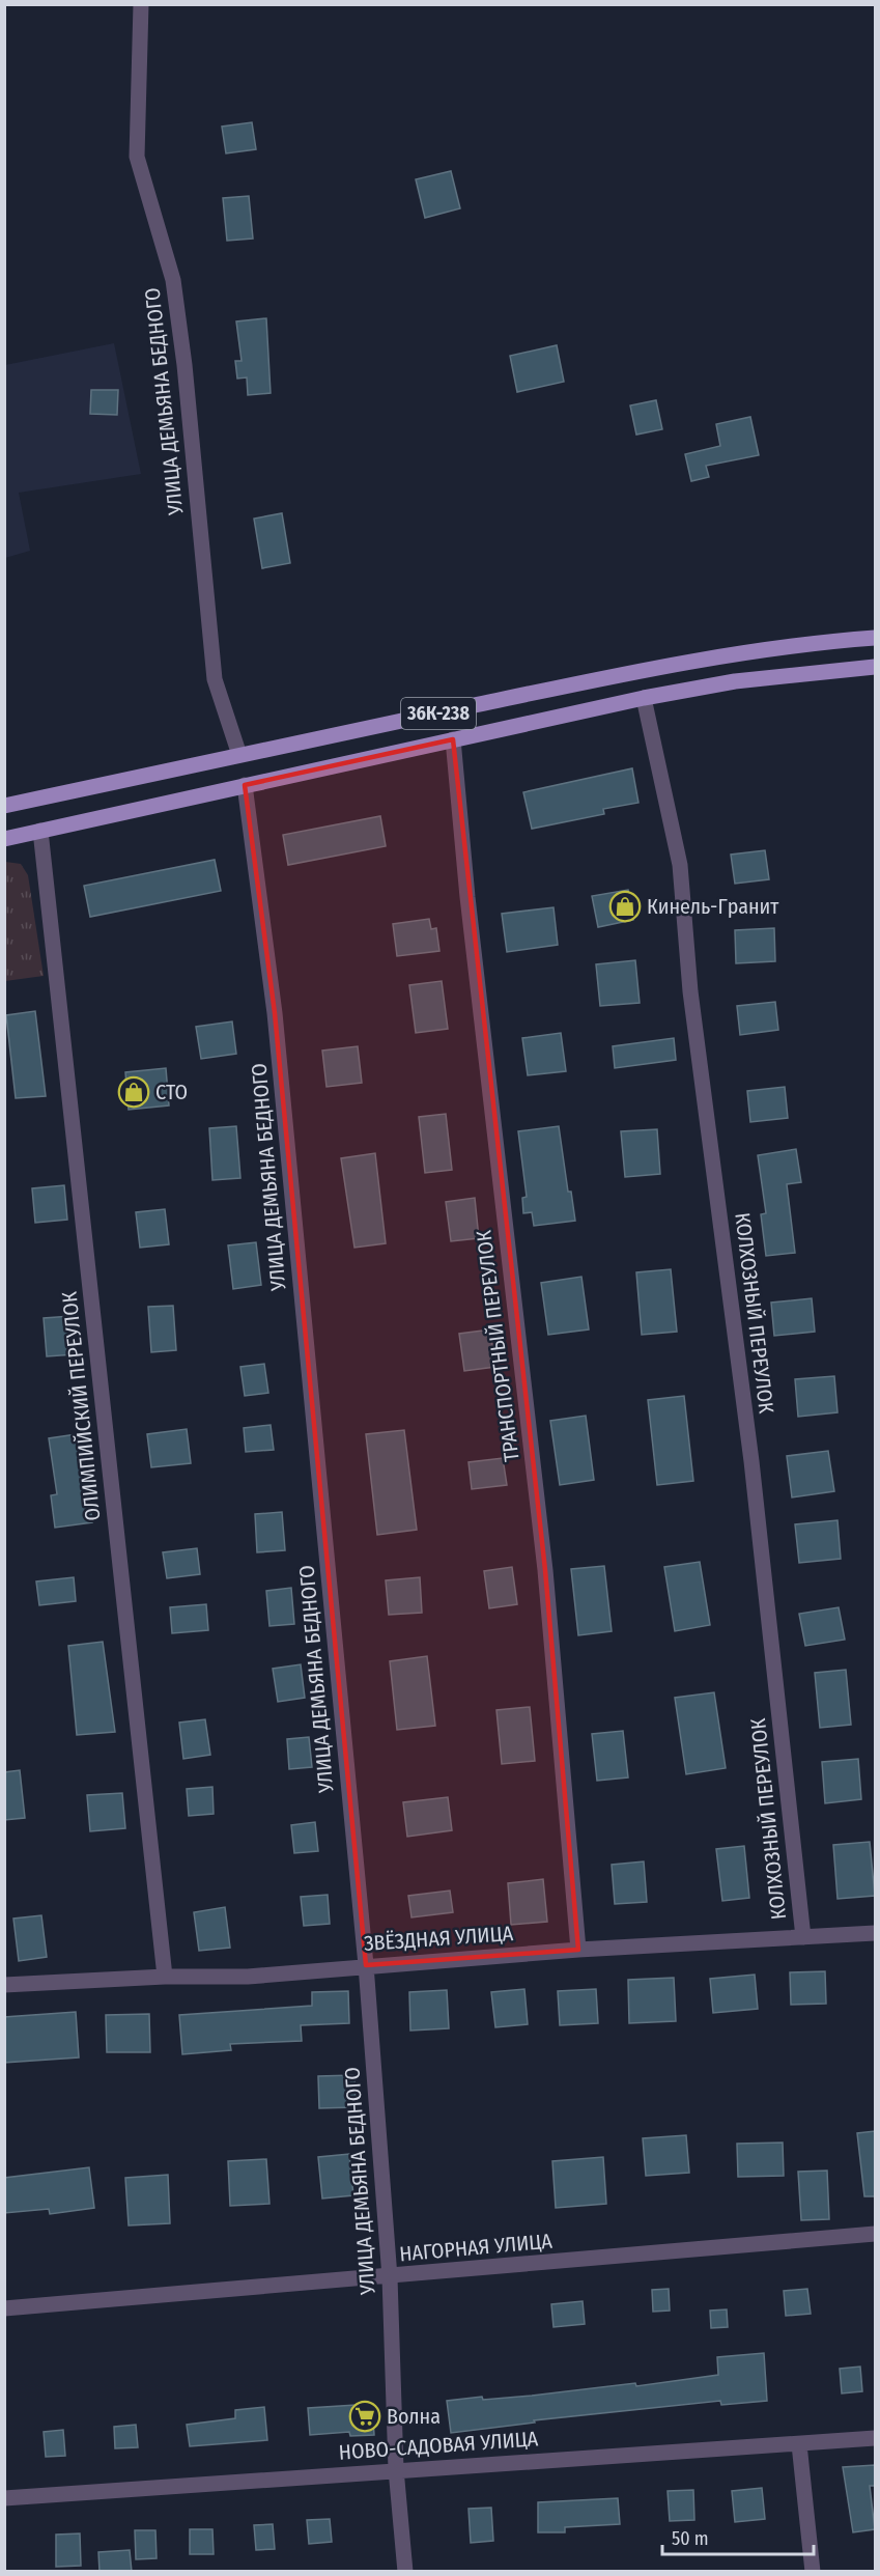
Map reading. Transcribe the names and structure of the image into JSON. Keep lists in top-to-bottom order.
{
  "streets": {
    "main road": ["36К-238"],
    "street": [
      "УЛИЦА ДЕМЬЯНА БЕДНОГО",
      "КОЛХОЗНЫЙ ПЕРЕУЛОК",
      "ТРАНСПОРТНЫЙ ПЕРЕУЛОК",
      "ОЛИМПИЙСКИЙ ПЕРЕУЛОК",
      "ЗВЁЗДНАЯ УЛИЦА",
      "НАГОРНАЯ УЛИЦА",
      "НОВО-САДОВАЯ УЛИЦА"
    ]
  },
  "crossings": [
    ["УЛИЦА ДЕМЬЯНА БЕДНОГО", "36К-238"],
    ["УЛИЦА ДЕМЬЯНА БЕДНОГО", "ЗВЁЗДНАЯ УЛИЦА"],
    ["УЛИЦА ДЕМЬЯНА БЕДНОГО", "НАГОРНАЯ УЛИЦА"],
    ["УЛИЦА ДЕМЬЯНА БЕДНОГО", "НОВО-САДОВАЯ УЛИЦА"],
    ["КОЛХОЗНЫЙ ПЕРЕУЛОК", "ЗВЁЗДНАЯ УЛИЦА"],
    ["ТРАНСПОРТНЫЙ ПЕРЕУЛОК", "ЗВЁЗДНАЯ УЛИЦА"],
    ["ОЛИМПИЙСКИЙ ПЕРЕУЛОК", "ЗВЁЗДНАЯ УЛИЦА"]
  ],
  "places": {
    "shop": ["Кинель-Гранит", "СТО"],
    "supermarket": ["Волна"]
  },
  "scale_bar": "50 m"
}
